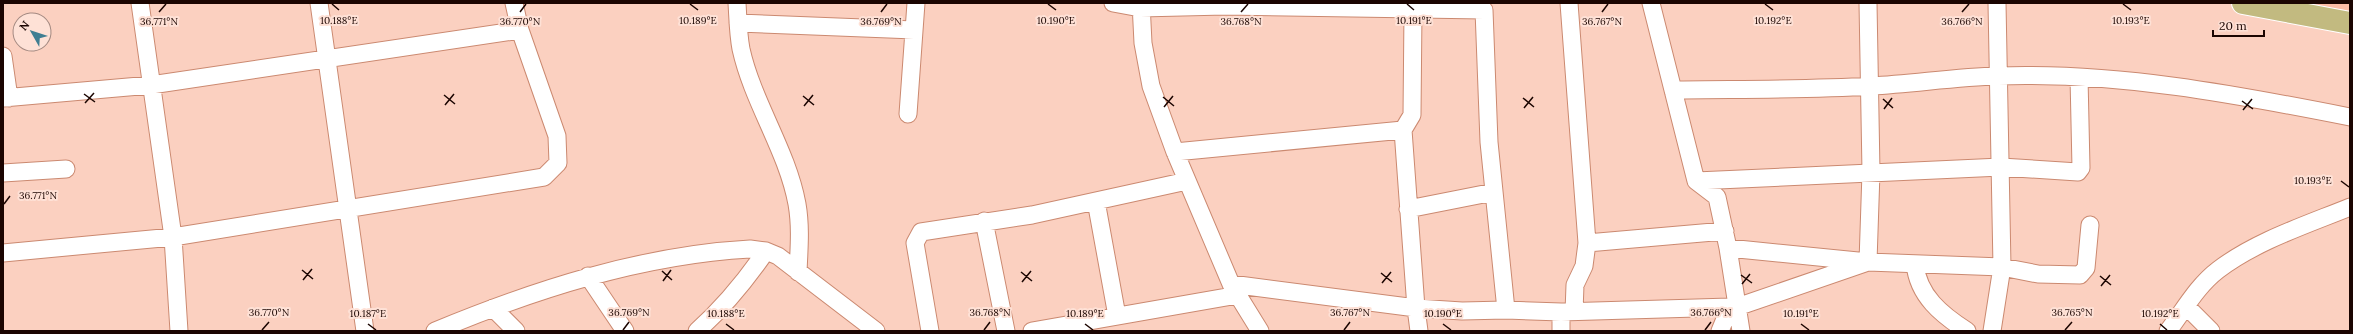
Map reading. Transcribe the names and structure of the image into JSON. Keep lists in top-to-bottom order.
{
  "scale_bar": "20 m",
  "north": "top left",
  "coordinates": [
    "10.188°E",
    "10.190°E",
    "10.191°E",
    "10.189°E",
    "10.192°E",
    "10.193°E",
    "36.771°N",
    "36.770°N",
    "36.769°N",
    "36.768°N",
    "36.767°N",
    "36.766°N",
    "36.765°N",
    "10.187°E"
  ]
}
